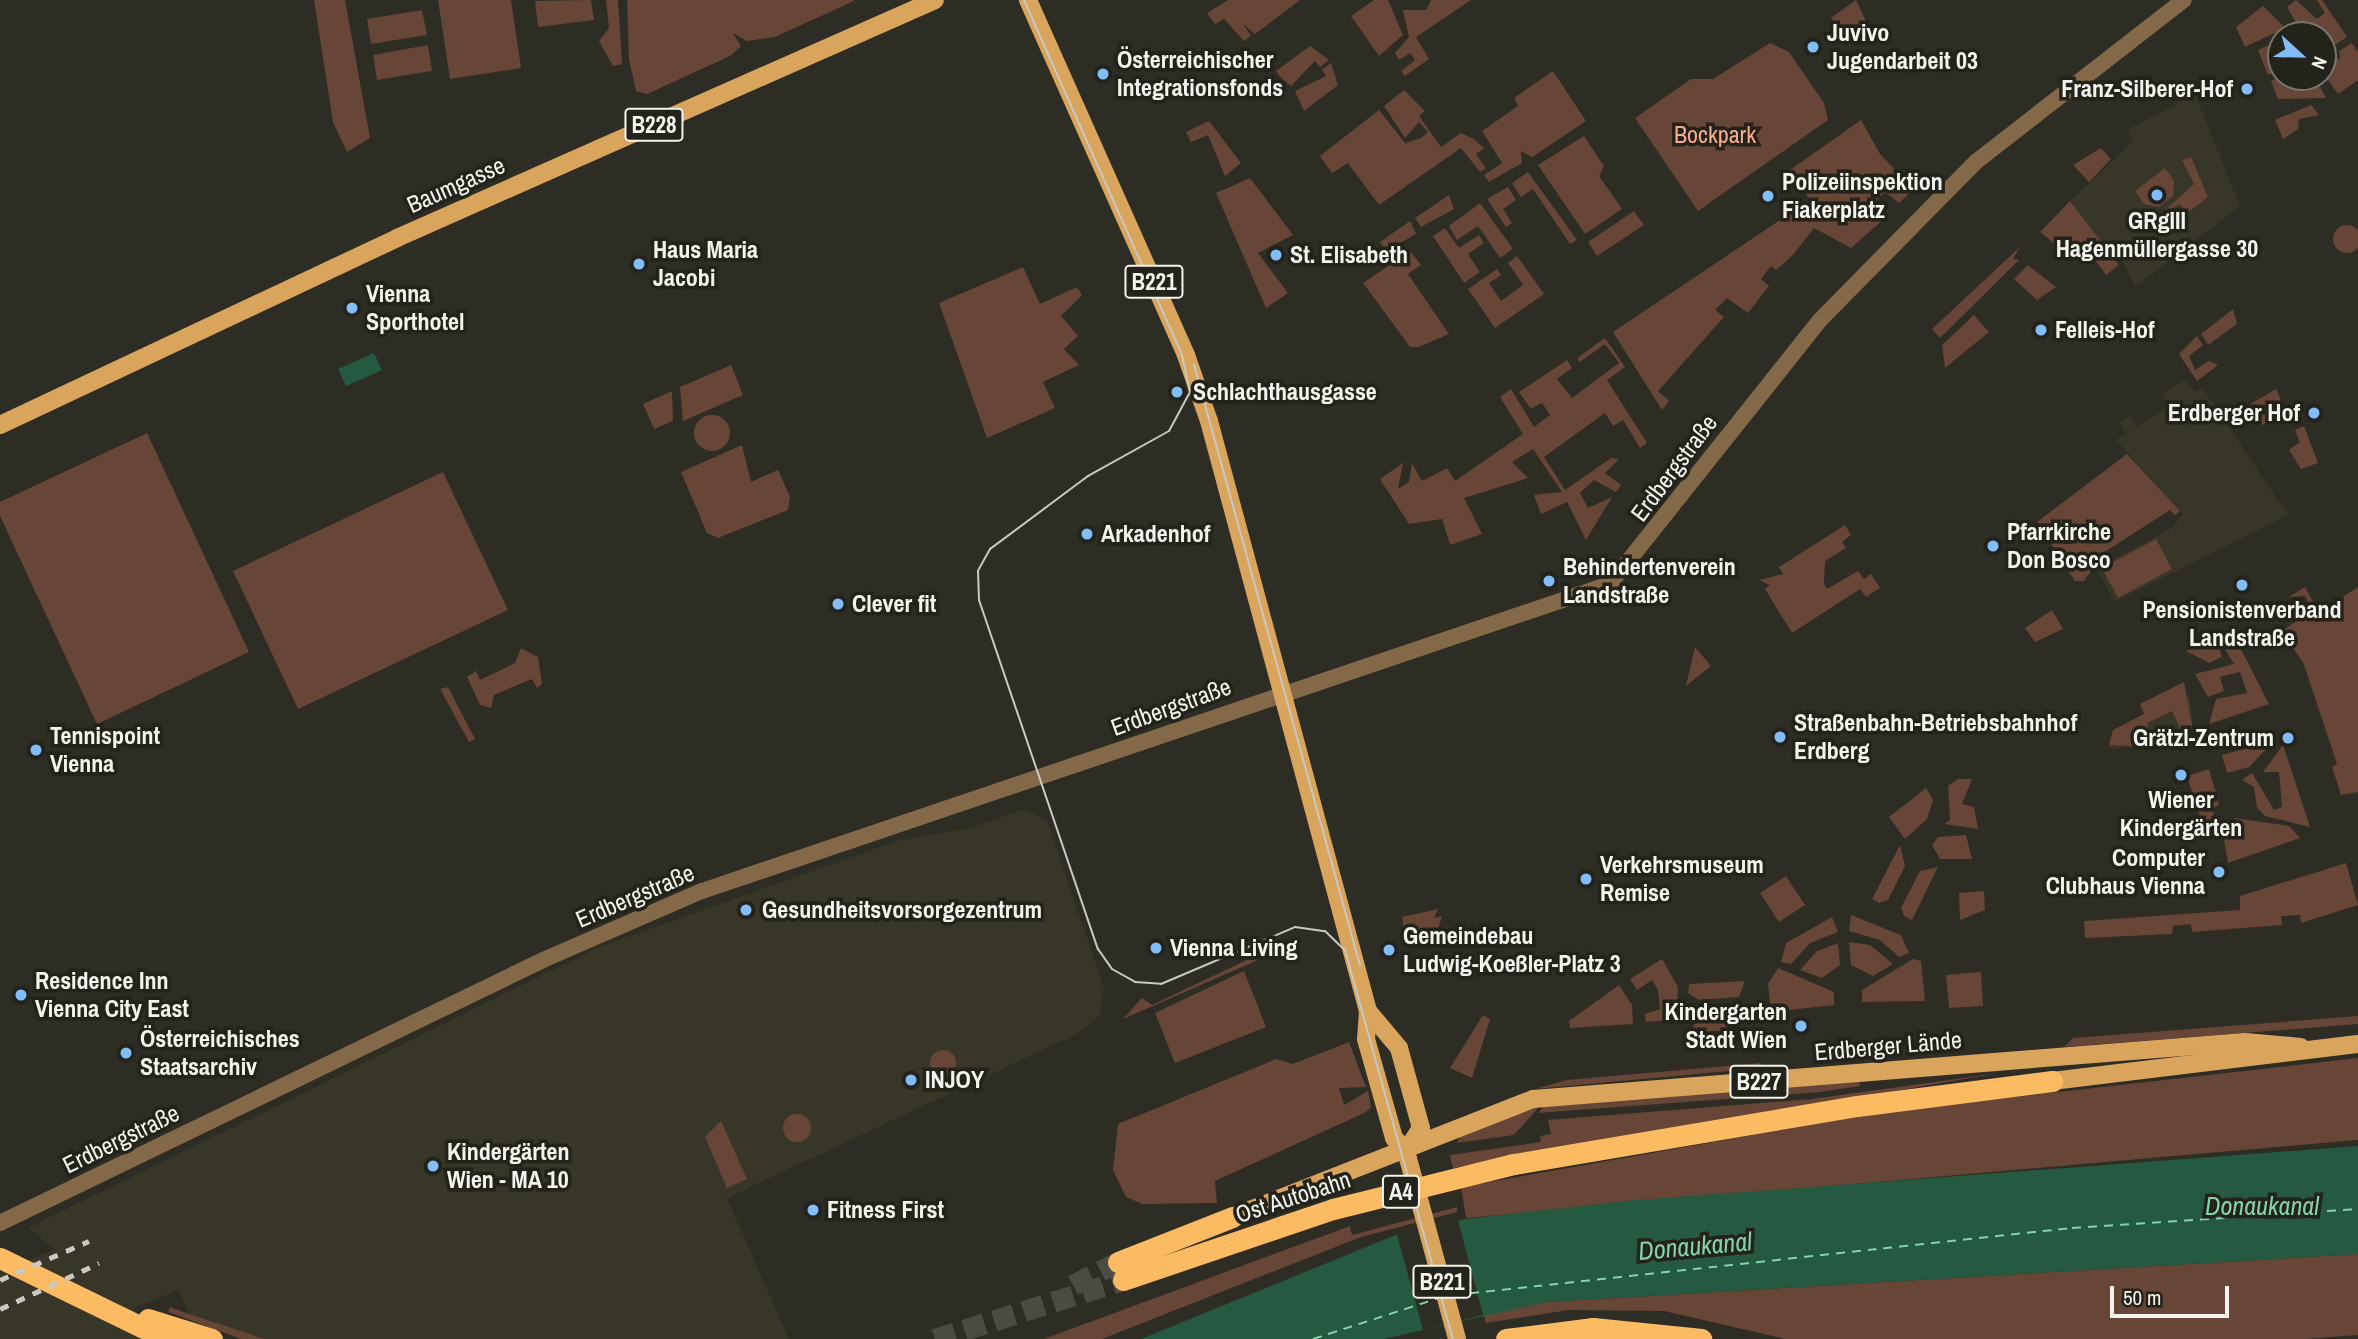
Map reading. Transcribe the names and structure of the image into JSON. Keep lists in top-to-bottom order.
{
  "streets": {
    "highway": ["A4", "Ost Autobahn"],
    "main road": [
      "B228",
      "Baumgasse",
      "B221",
      "Erdberger Lände",
      "B227"
    ],
    "street": ["Erdbergstraße"]
  },
  "crossings": [
    ["B221", "Erdbergstraße"],
    ["B221", "Erdberger Lände"],
    ["Erdberger Lände", "Ost Autobahn"]
  ],
  "water": ["Donaukanal"],
  "parks": ["Bockpark"],
  "places": [
    "Juvivo Jugendarbeit 03",
    "Österreichischer Integrationsfonds",
    "Franz-Silberer-Hof",
    "GRgIII Hagenmüllergasse 30",
    "Polizeiinspektion Fiakerplatz",
    "St. Elisabeth",
    "Haus Maria Jacobi",
    "Vienna Sporthotel",
    "Felleis-Hof",
    "Schlachthausgasse",
    "Erdberger Hof",
    "Arkadenhof",
    "Pfarrkirche Don Bosco",
    "Behindertenverein Landstraße",
    "Pensionistenverband Landstraße",
    "Clever fit",
    "Straßenbahn-Betriebsbahnhof Erdberg",
    "Grätzl-Zentrum",
    "Tennispoint Vienna",
    "Wiener Kindergärten",
    "Computer Clubhaus Vienna",
    "Verkehrsmuseum Remise",
    "Gesundheitsvorsorgezentrum",
    "Vienna Living",
    "Gemeindebau Ludwig-Koeßler-Platz 3",
    "Residence Inn Vienna City East",
    "Kindergarten Stadt Wien",
    "Österreichisches Staatsarchiv",
    "INJOY",
    "Kindergärten Wien - MA 10",
    "Fitness First"
  ],
  "scale_bar": "50 m",
  "north": "right"
}
